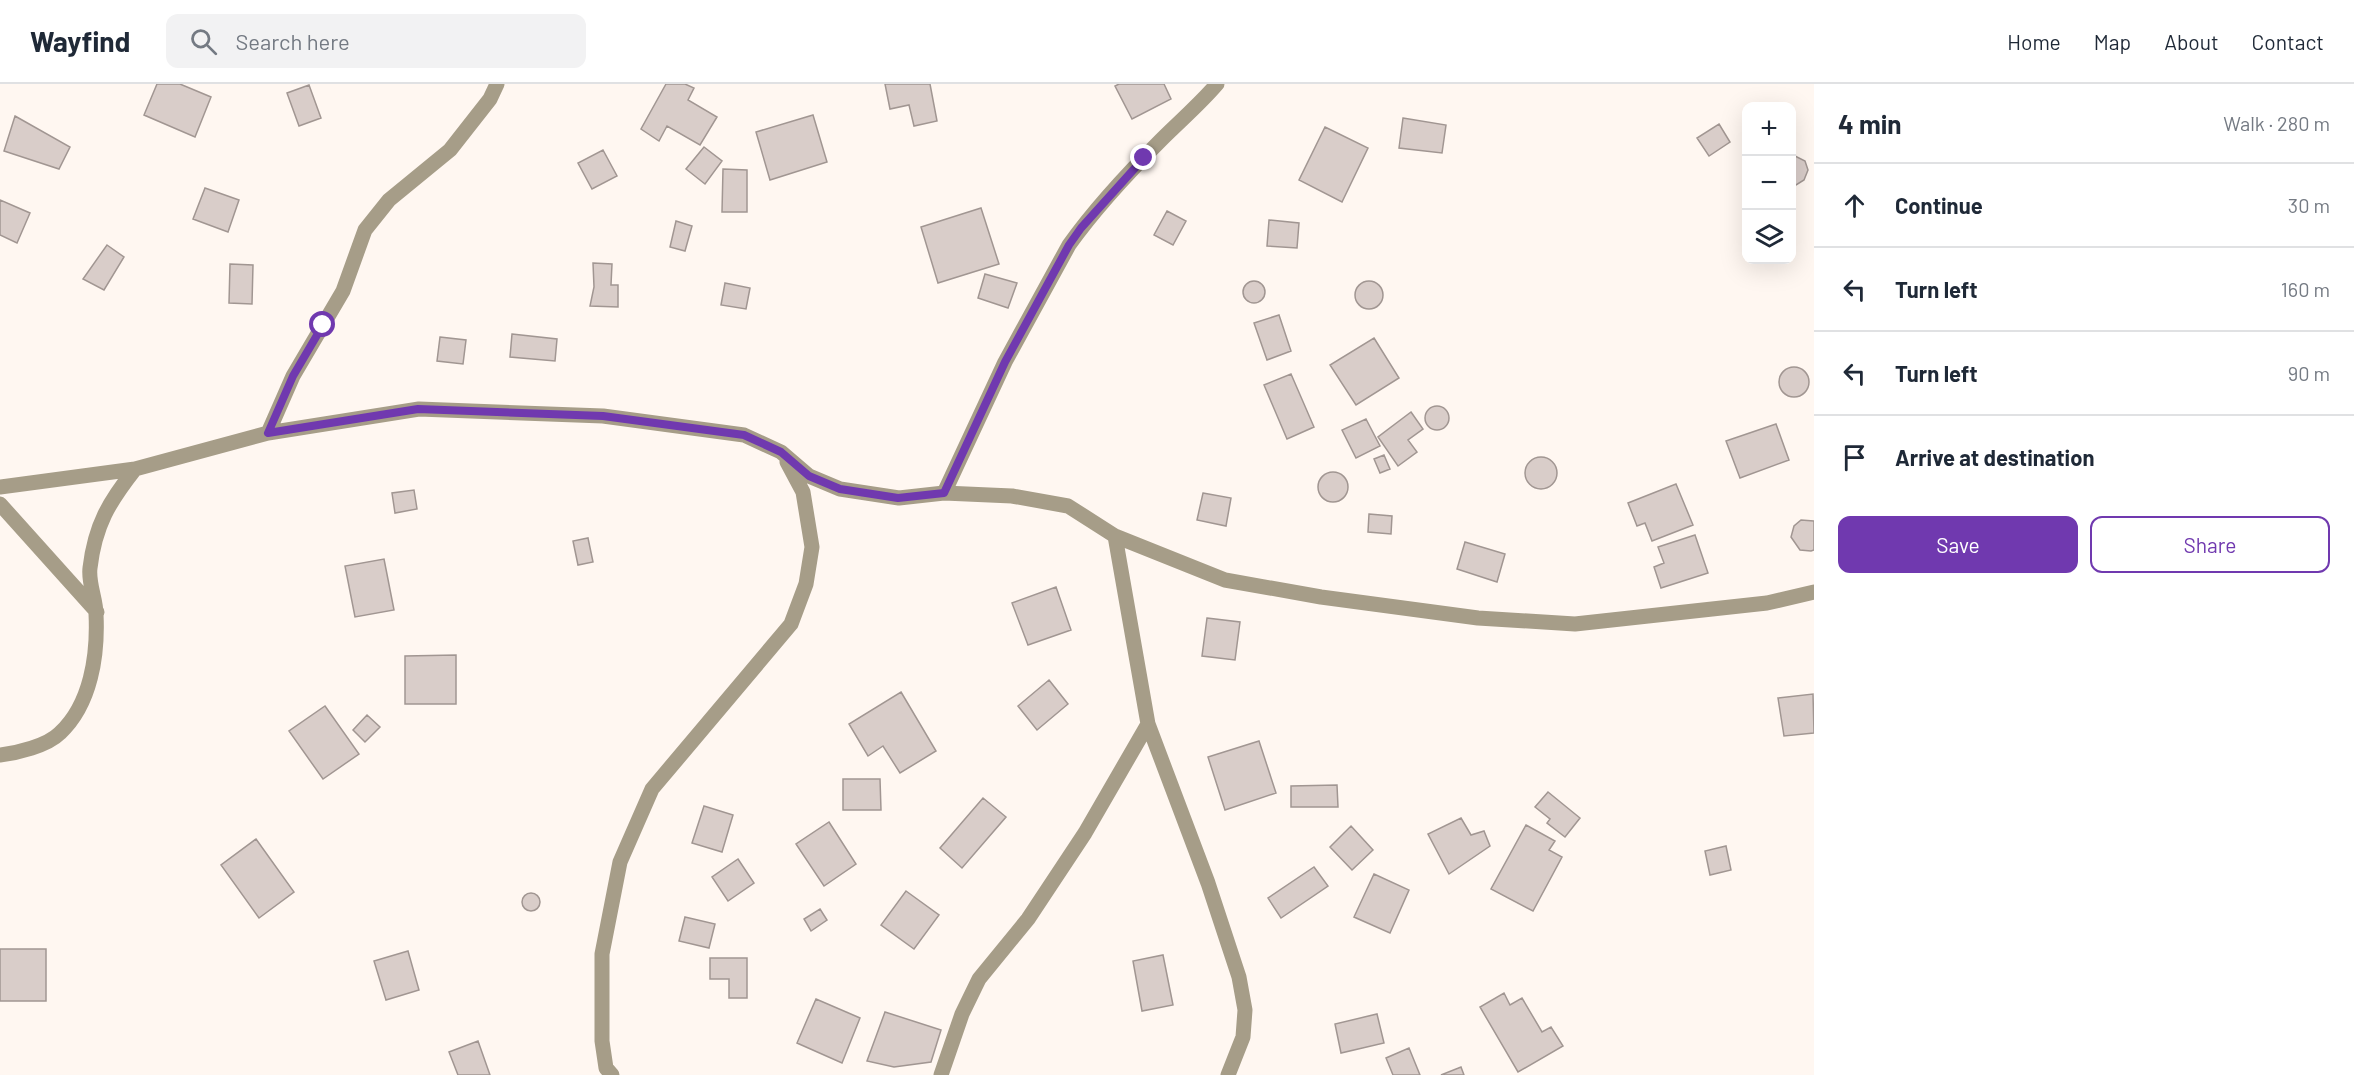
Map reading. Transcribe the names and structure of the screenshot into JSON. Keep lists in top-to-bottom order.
{
  "page": {
    "header": "Wayfind",
    "search": "Search here",
    "nav": [
      "Home",
      "Map",
      "About",
      "Contact"
    ],
    "heading": ["4 min", "Walk · 280 m"],
    "map_buttons": ["+", "−"],
    "list": [
      ["Continue", "30 m"],
      ["Turn left", "160 m"],
      ["Turn left", "90 m"],
      "Arrive at destination"
    ],
    "buttons": ["Save", "Share"]
  }
}
